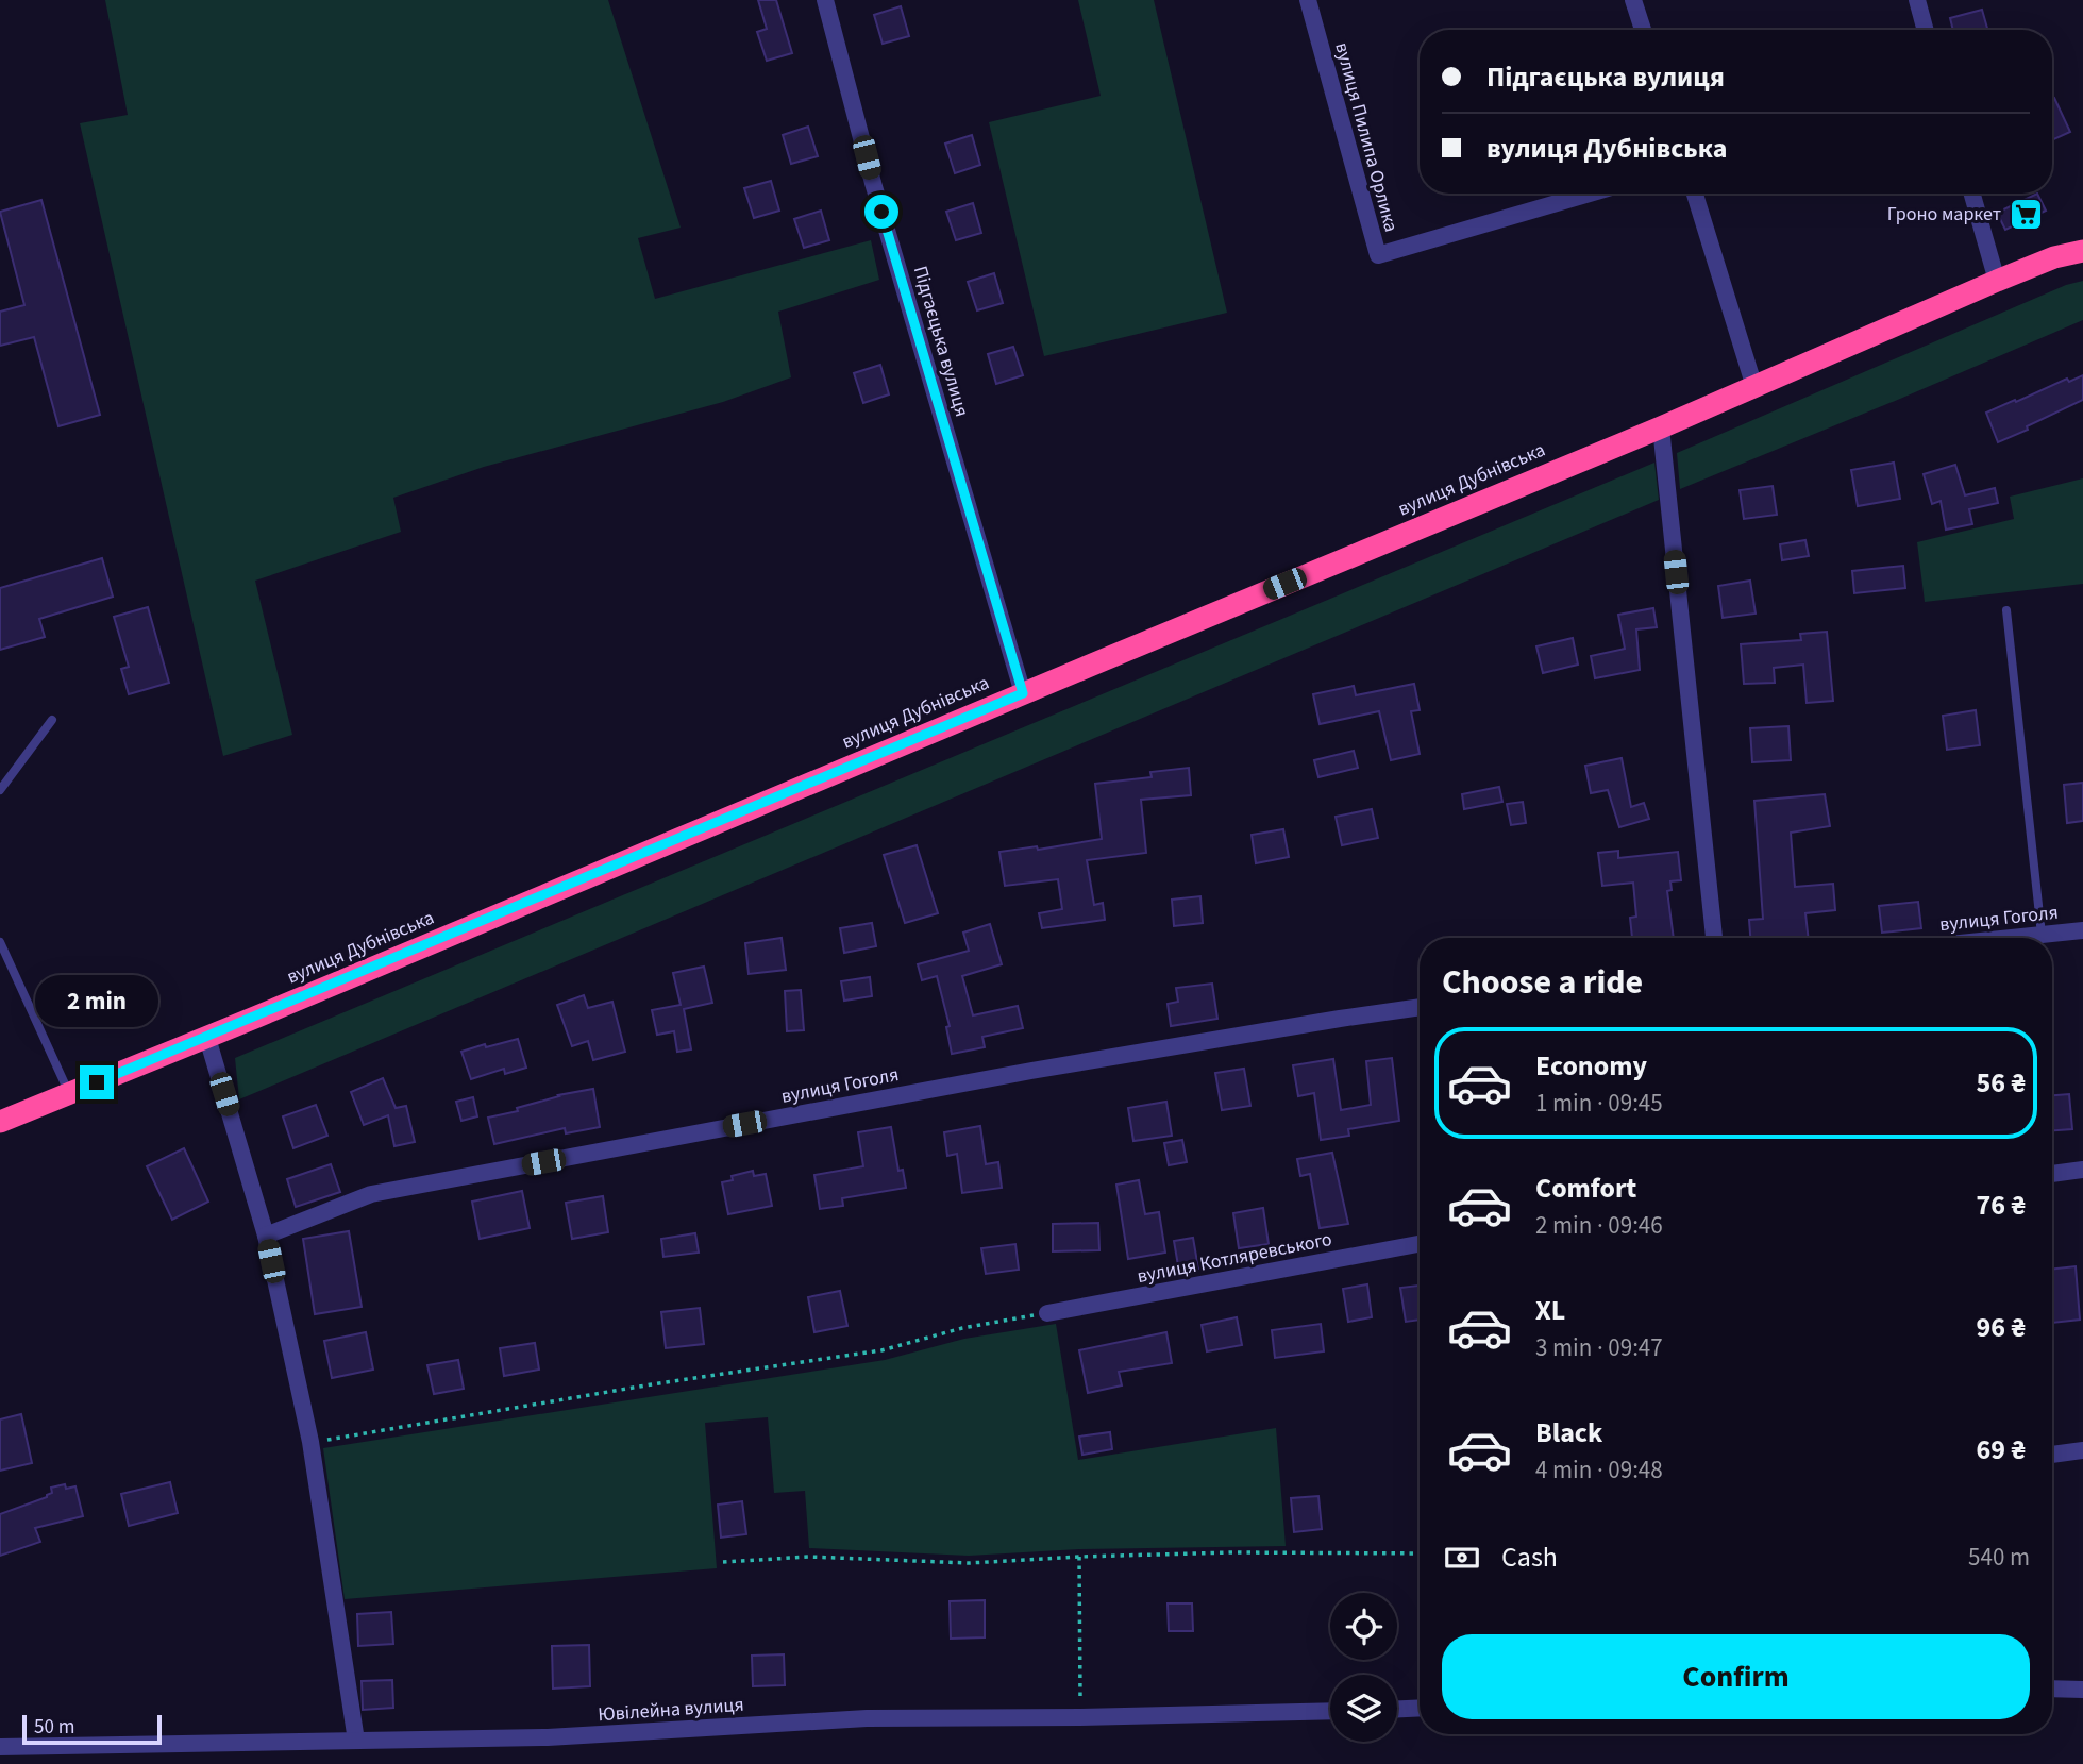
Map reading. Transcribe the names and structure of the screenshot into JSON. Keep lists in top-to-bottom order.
{
  "streets": {
    "highway": ["вулиця Дубнівська"],
    "street": [
      "вулиця Пилипа Орлика",
      "Підгаєцька вулиця",
      "вулиця Гоголя",
      "вулиця Котляревського",
      "Ювілейна вулиця"
    ]
  },
  "crossings": [
    ["Підгаєцька вулиця", "вулиця Дубнівська"]
  ],
  "places": {
    "supermarket": ["Гроно маркет"]
  },
  "scale_bar": "50 m",
  "page": {
    "banner": ["Підгаєцька вулиця", "вулиця Дубнівська"],
    "heading": "Choose a ride",
    "bubble": "2 min",
    "list": [
      {
        "name": "Economy",
        "note": "1 min · 09:45",
        "value": "56 ₴"
      },
      {
        "name": "Comfort",
        "note": "2 min · 09:46",
        "value": "76 ₴"
      },
      {
        "name": "XL",
        "note": "3 min · 09:47",
        "value": "96 ₴"
      },
      {
        "name": "Black",
        "note": "4 min · 09:48",
        "value": "69 ₴"
      }
    ],
    "pay": ["Cash", "540 m"],
    "buttons": "Confirm",
    "scale": "50 m"
  }
}
